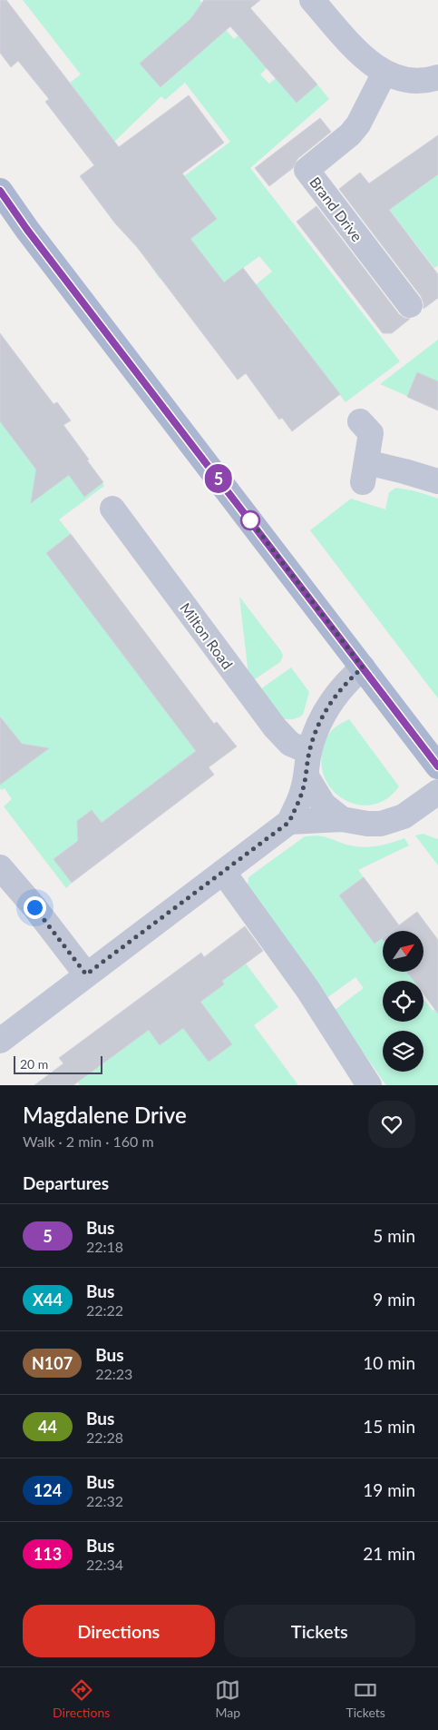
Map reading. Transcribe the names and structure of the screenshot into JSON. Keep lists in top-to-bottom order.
{
  "streets": {
    "street": ["Brand Drive", "Milton Road"]
  },
  "lines": ["bus line 5"],
  "scale_bar": "20 m",
  "north": "top right",
  "page": {
    "on_map": "5",
    "scale": "20 m",
    "heading": [
      ["Magdalene Drive", "Walk · 2 min · 160 m"],
      "Departures"
    ],
    "list": [
      {
        "mark": "5",
        "name": "Bus",
        "note": "22:18",
        "value": "5 min"
      },
      {
        "mark": "X44",
        "name": "Bus",
        "note": "22:22",
        "value": "9 min"
      },
      {
        "mark": "N107",
        "name": "Bus",
        "note": "22:23",
        "value": "10 min"
      },
      {
        "mark": "44",
        "name": "Bus",
        "note": "22:28",
        "value": "15 min"
      },
      {
        "mark": "124",
        "name": "Bus",
        "note": "22:32",
        "value": "19 min"
      },
      {
        "mark": "113",
        "name": "Bus",
        "note": "22:34",
        "value": "21 min"
      }
    ],
    "buttons": ["Directions", "Tickets"],
    "tabs": ["Directions", "Map", "Tickets"]
  }
}
